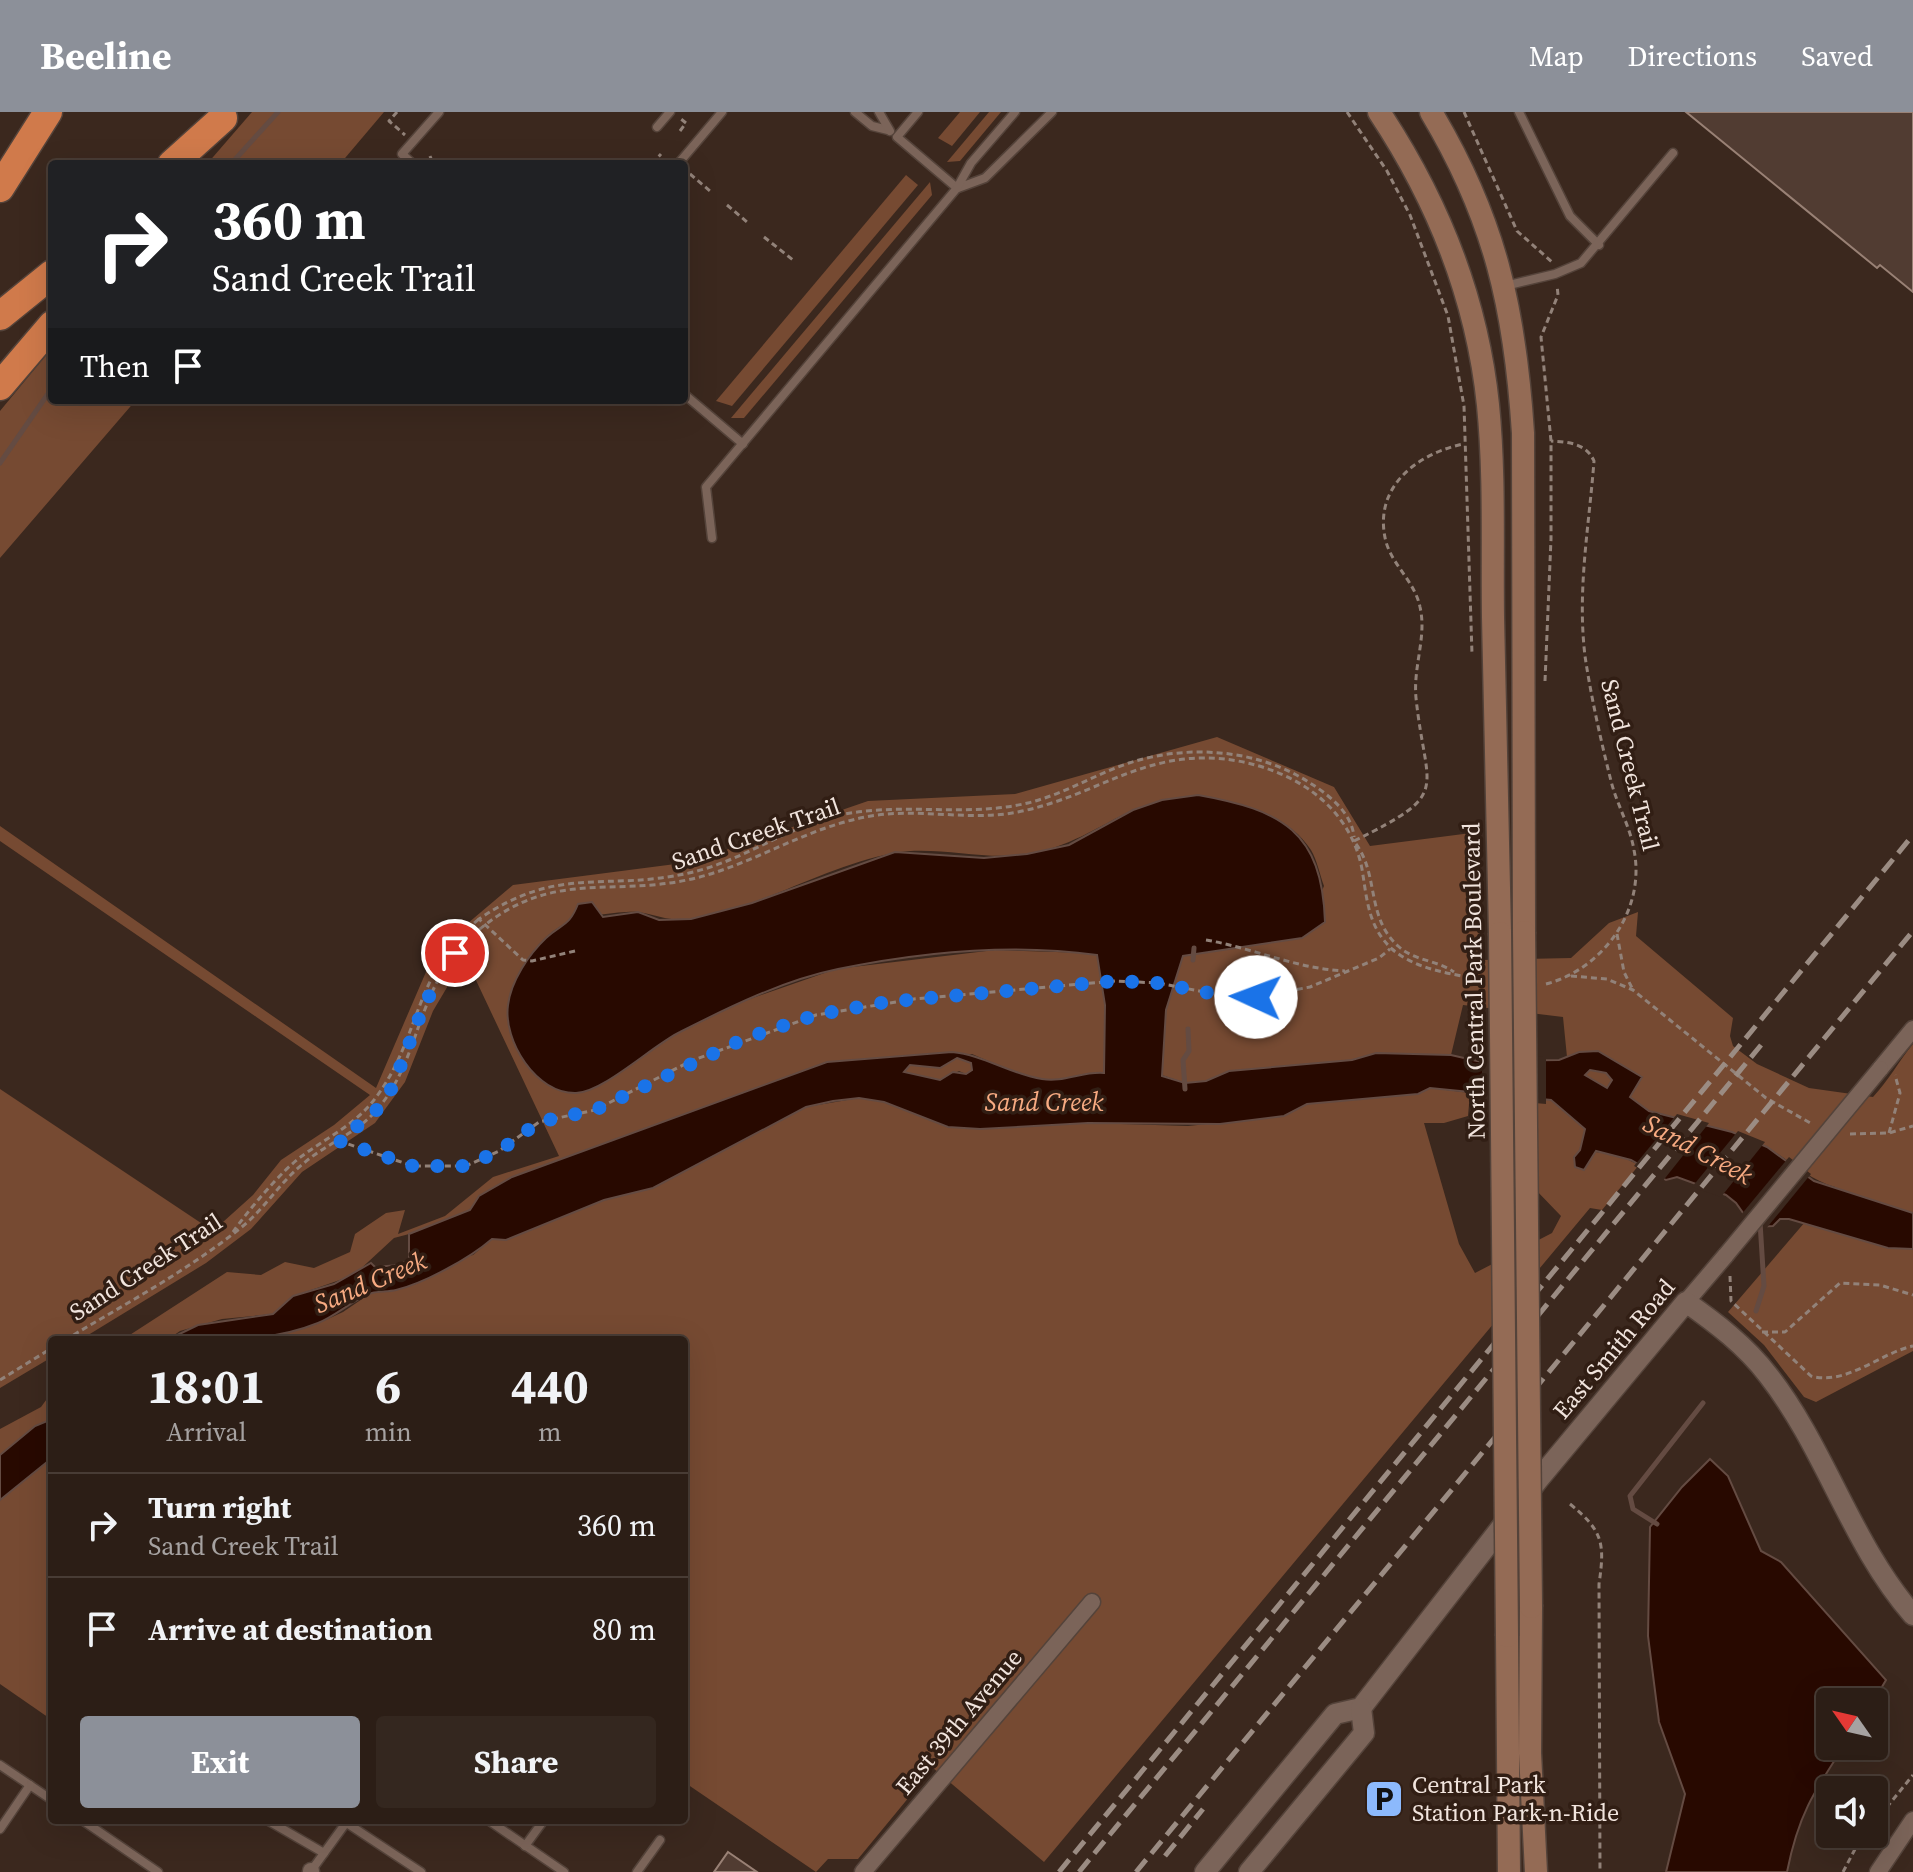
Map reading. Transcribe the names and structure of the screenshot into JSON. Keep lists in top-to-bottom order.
{
  "streets": {
    "main road": ["North Central Park Boulevard"],
    "street": ["East Smith Road", "East 39th Avenue"],
    "path": ["Sand Creek Trail"]
  },
  "water": ["Sand Creek"],
  "places": {
    "parking": ["Central Park Station Park-n-Ride"]
  },
  "north": "top left",
  "page": {
    "header": "Beeline",
    "nav": ["Map", "Directions", "Saved"],
    "turn": ["360 m", "Sand Creek Trail"],
    "then": "Then",
    "eta": [
      "18:01",
      "Arrival",
      "6",
      "min",
      "440",
      "m"
    ],
    "list": [
      {
        "name": "Turn right",
        "note": "Sand Creek Trail",
        "value": "360 m"
      },
      {
        "name": "Arrive at destination",
        "value": "80 m"
      }
    ],
    "buttons": ["Exit", "Share"]
  }
}
